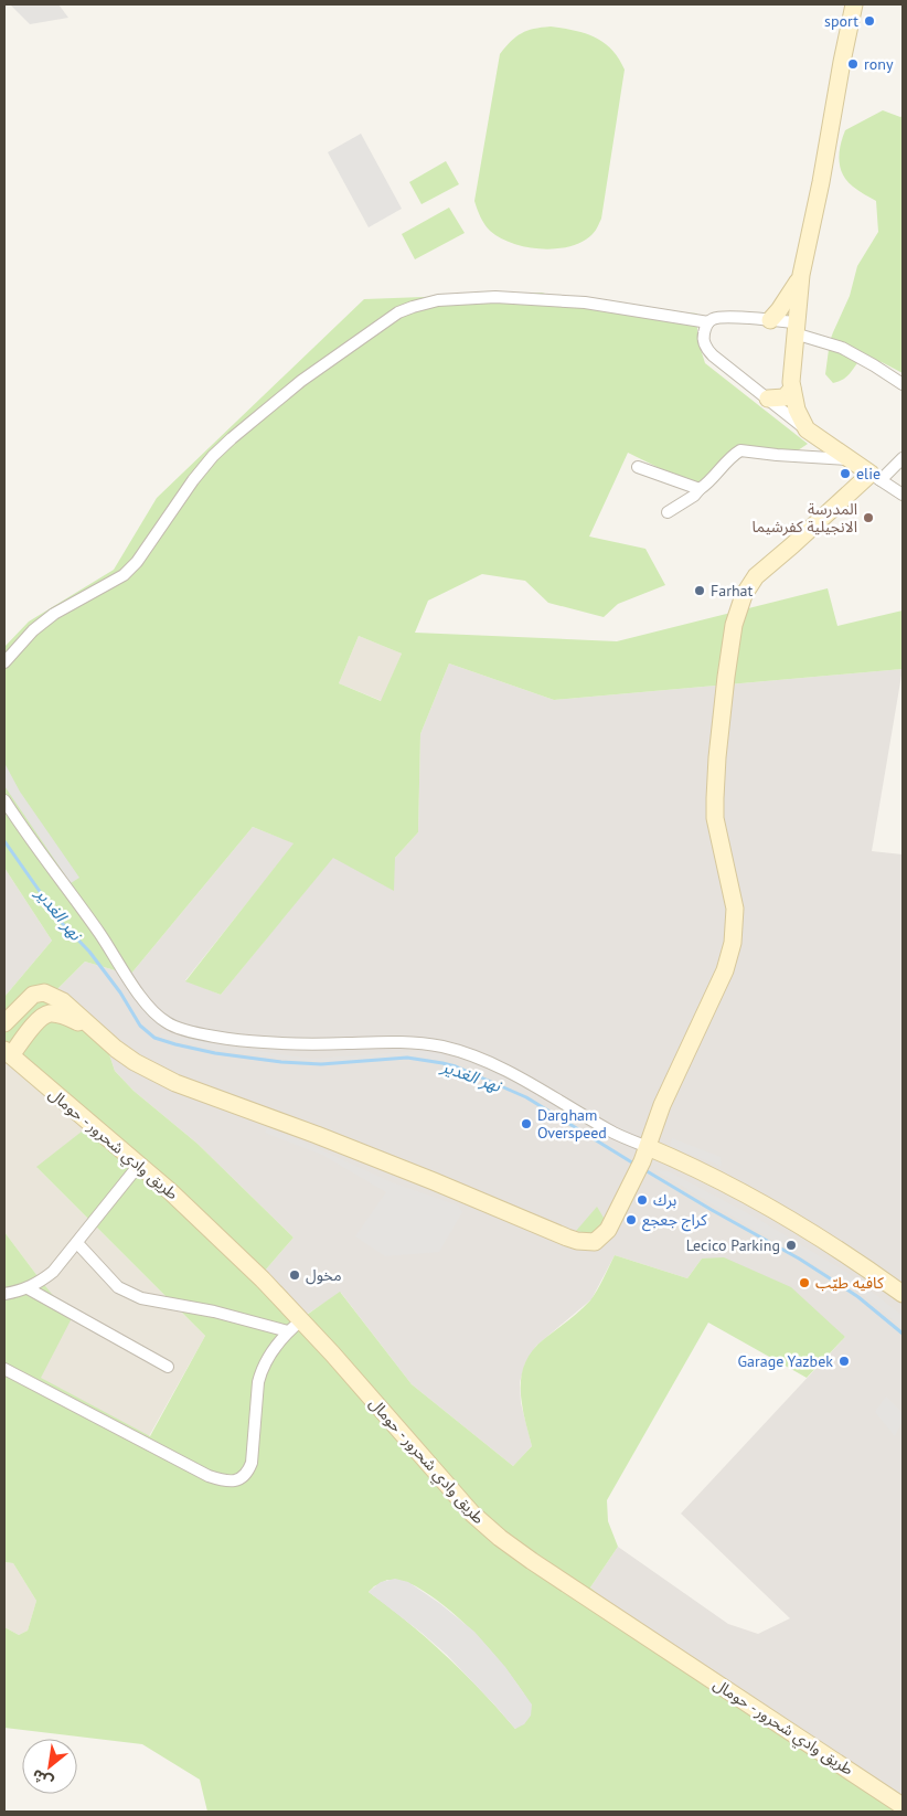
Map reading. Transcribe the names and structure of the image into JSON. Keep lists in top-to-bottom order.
{
  "streets": {
    "street": ["طريق وادي شحرور - حومال"]
  },
  "water": ["نهر الغدير"],
  "places": [
    "sport",
    "rony",
    "elie",
    "المدرسة الانجيلية كفرشيما",
    "Farhat",
    "Dargham Overspeed",
    "برك",
    "كراج جعجع",
    "Lecico Parking",
    "مخول",
    "كافيه طيّب",
    "Garage Yazbek"
  ],
  "north": "bottom left"
}
